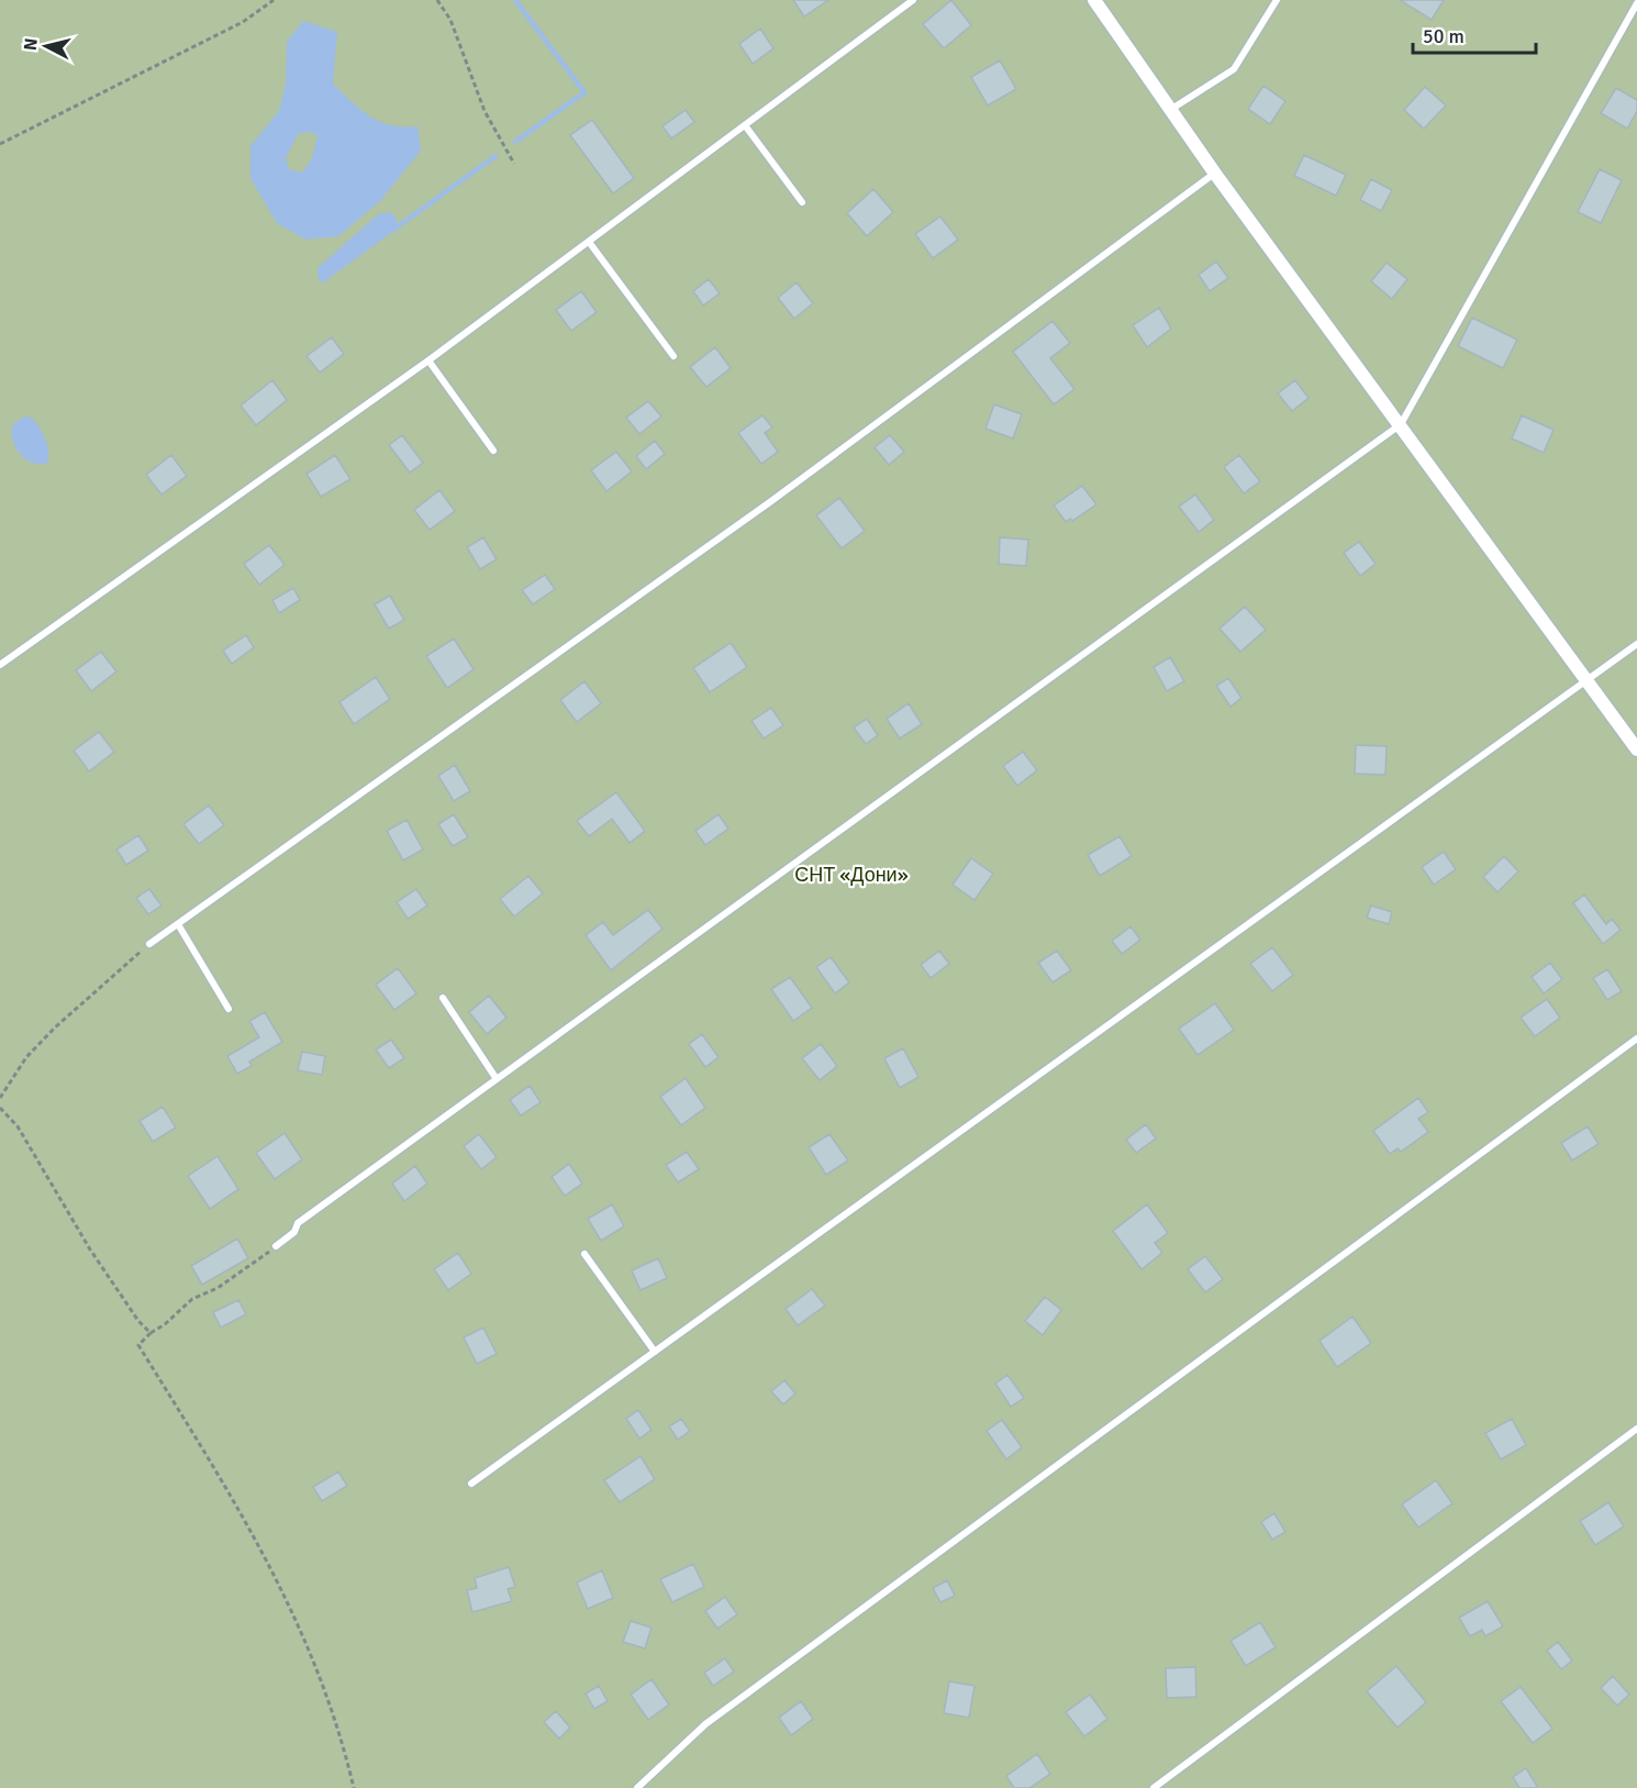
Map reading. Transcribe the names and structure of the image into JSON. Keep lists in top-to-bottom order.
{
  "parks": ["СНТ «Дони»"],
  "scale_bar": "50 m",
  "north": "left"
}
